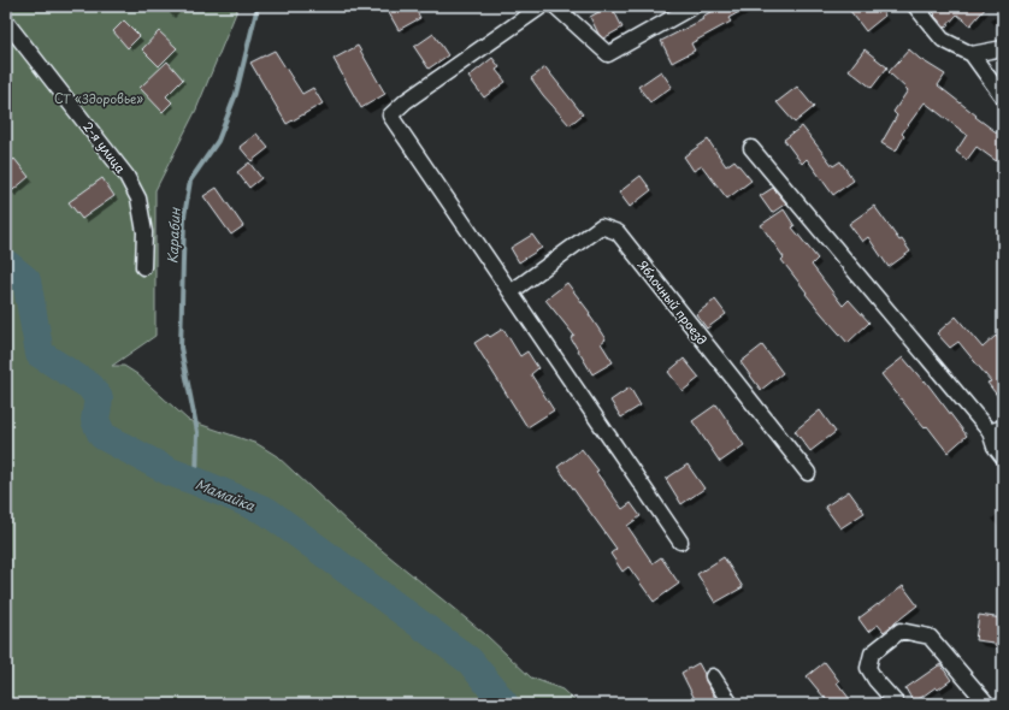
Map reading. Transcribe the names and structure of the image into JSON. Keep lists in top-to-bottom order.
{
  "streets": {
    "street": ["2-я улица", "Яблочный проезд"]
  },
  "water": ["Карабин", "Мамайка"],
  "parks": ["СТ «Здоровье»"]
}
